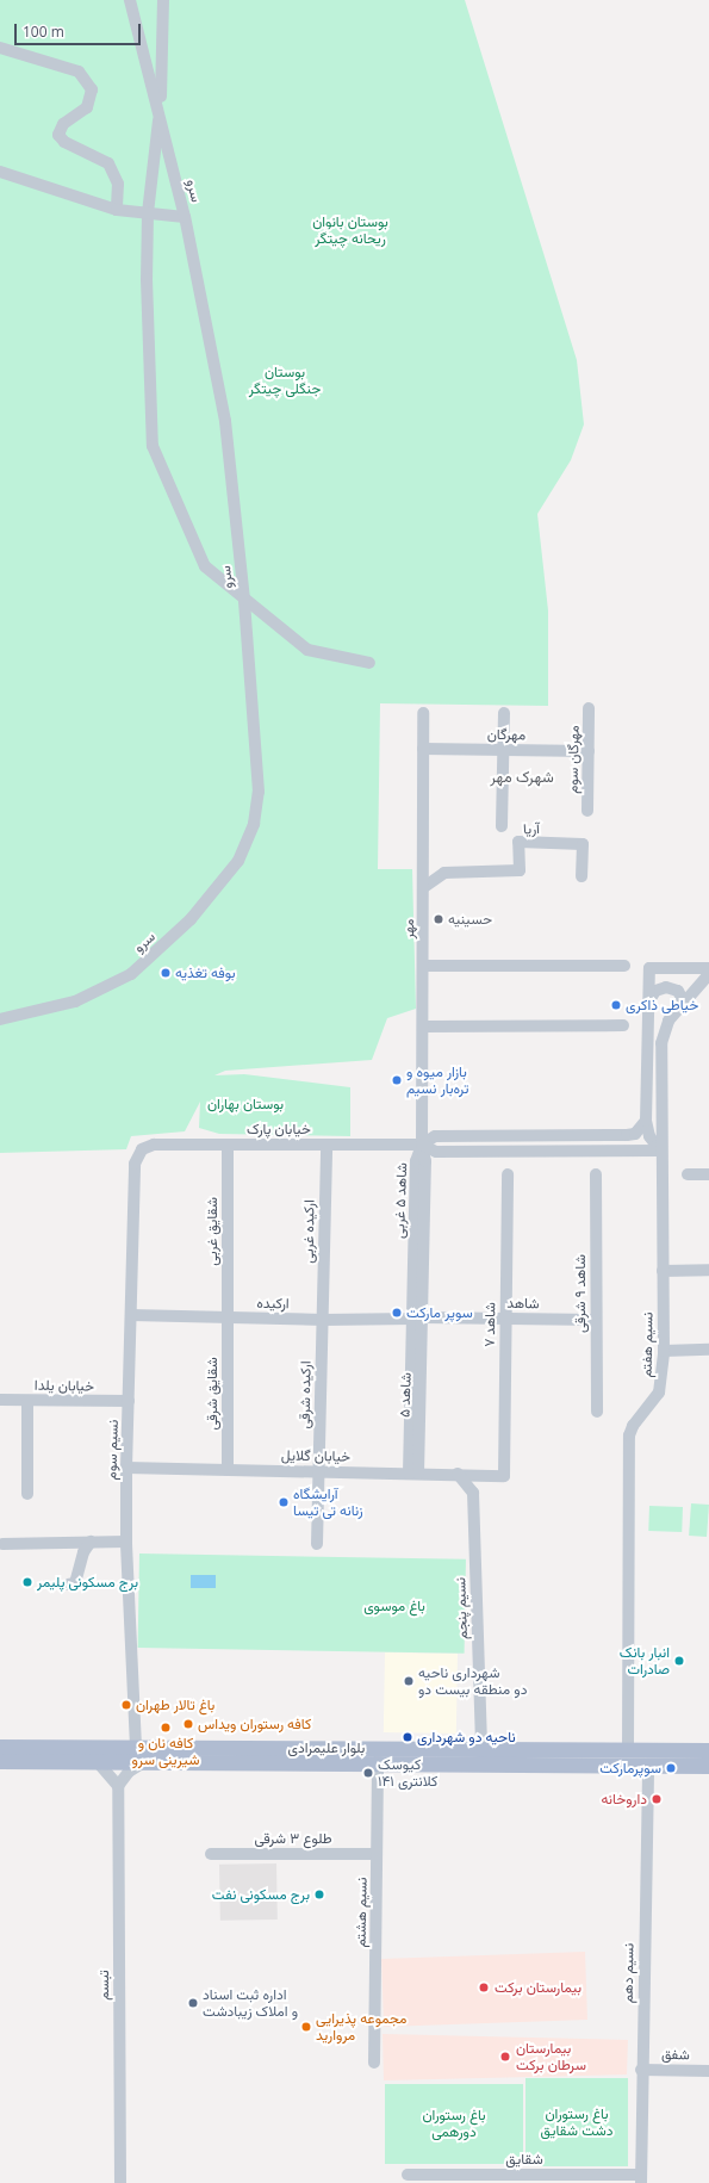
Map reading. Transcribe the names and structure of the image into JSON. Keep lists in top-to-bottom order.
{
  "streets": {
    "main road": ["بلوار علیمرادی"],
    "street": [
      "سرو",
      "مهرگان",
      "مهرگان سوم",
      "آریا",
      "مهر",
      "خیابان پارک",
      "شاهد ۵ غربی",
      "شقایق غربی",
      "ارکیده غربی",
      "شاهد ۹ شرقی",
      "ارکیده",
      "شاهد",
      "شاهد ۷",
      "نسیم هفتم",
      "خیابان یلدا",
      "شقایق شرقی",
      "ارکیده شرقی",
      "شاهد ۵",
      "نسیم سوم",
      "خیابان گلایل",
      "نسیم پنجم",
      "طلوع ۳ شرقی",
      "نسیم هشتم",
      "نسیم دهم",
      "تبسم",
      "شفق",
      "شقایق"
    ]
  },
  "crossings": [
    ["مهرگان", "مهرگان سوم"],
    ["مهرگان", "مهر"],
    ["آریا", "مهر"],
    ["مهر", "خیابان پارک"],
    ["مهر", "شاهد ۵ غربی"],
    ["خیابان پارک", "شاهد ۵ غربی"],
    ["خیابان پارک", "شقایق غربی"],
    ["خیابان پارک", "ارکیده غربی"],
    ["خیابان پارک", "نسیم هفتم"],
    ["خیابان پارک", "نسیم سوم"],
    ["شاهد ۵ غربی", "ارکیده"],
    ["شاهد ۵ غربی", "شاهد"],
    ["شاهد ۵ غربی", "شاهد ۵"],
    ["شقایق غربی", "ارکیده"],
    ["شقایق غربی", "شقایق شرقی"],
    ["ارکیده غربی", "ارکیده"],
    ["ارکیده غربی", "ارکیده شرقی"],
    ["شاهد ۹ شرقی", "شاهد"],
    ["ارکیده", "شاهد"],
    ["ارکیده", "شقایق شرقی"],
    ["ارکیده", "ارکیده شرقی"],
    ["ارکیده", "شاهد ۵"],
    ["ارکیده", "نسیم سوم"],
    ["شاهد", "شاهد ۷"],
    ["شاهد", "شاهد ۵"],
    ["شاهد ۷", "خیابان گلایل"],
    ["نسیم هفتم", "بلوار علیمرادی"],
    ["خیابان یلدا", "نسیم سوم"],
    ["شقایق شرقی", "خیابان گلایل"],
    ["ارکیده شرقی", "خیابان گلایل"],
    ["شاهد ۵", "خیابان گلایل"],
    ["نسیم سوم", "خیابان گلایل"],
    ["نسیم سوم", "بلوار علیمرادی"],
    ["خیابان گلایل", "نسیم پنجم"],
    ["نسیم پنجم", "بلوار علیمرادی"],
    ["بلوار علیمرادی", "نسیم هشتم"],
    ["بلوار علیمرادی", "نسیم دهم"],
    ["طلوع ۳ شرقی", "نسیم هشتم"],
    ["نسیم دهم", "شفق"],
    ["نسیم دهم", "شقایق"]
  ],
  "districts": ["شهرک مهر"],
  "parks": [
    "بوستان بانوان ریحانه چیتگر",
    "بوستان جنگلی چیتگر",
    "بوستان بهاران",
    "باغ موسوی",
    "باغ رستوران دشت شقایق",
    "باغ رستوران دورهمی"
  ],
  "places": [
    "حسینیه",
    "بوفه تغذیه",
    "خیاطی ذاکری",
    "بازار میوه و تره‌بار نسیم",
    "سوپر مارکت",
    "آرایشگاه زنانه تی تیسا",
    "برج مسکونی پلیمر",
    "انبار بانک صادرات",
    "شهرداری ناحیه دو منطقه بیست دو",
    "باغ تالار طهران",
    "کافه رستوران ویداس",
    "کافه نان و شیرینی سرو",
    "ناحیه دو شهرداری",
    "سوپرمارکت",
    "کیوسک کلانتری ۱۴۱",
    "داروخانه",
    "برج مسکونی نفت",
    "بیمارستان برکت",
    "اداره ثبت اسناد و املاک زیبادشت",
    "مجموعه پذیرایی مروارید",
    "بیمارستان سرطان برکت"
  ],
  "scale_bar": "100 m"
}
